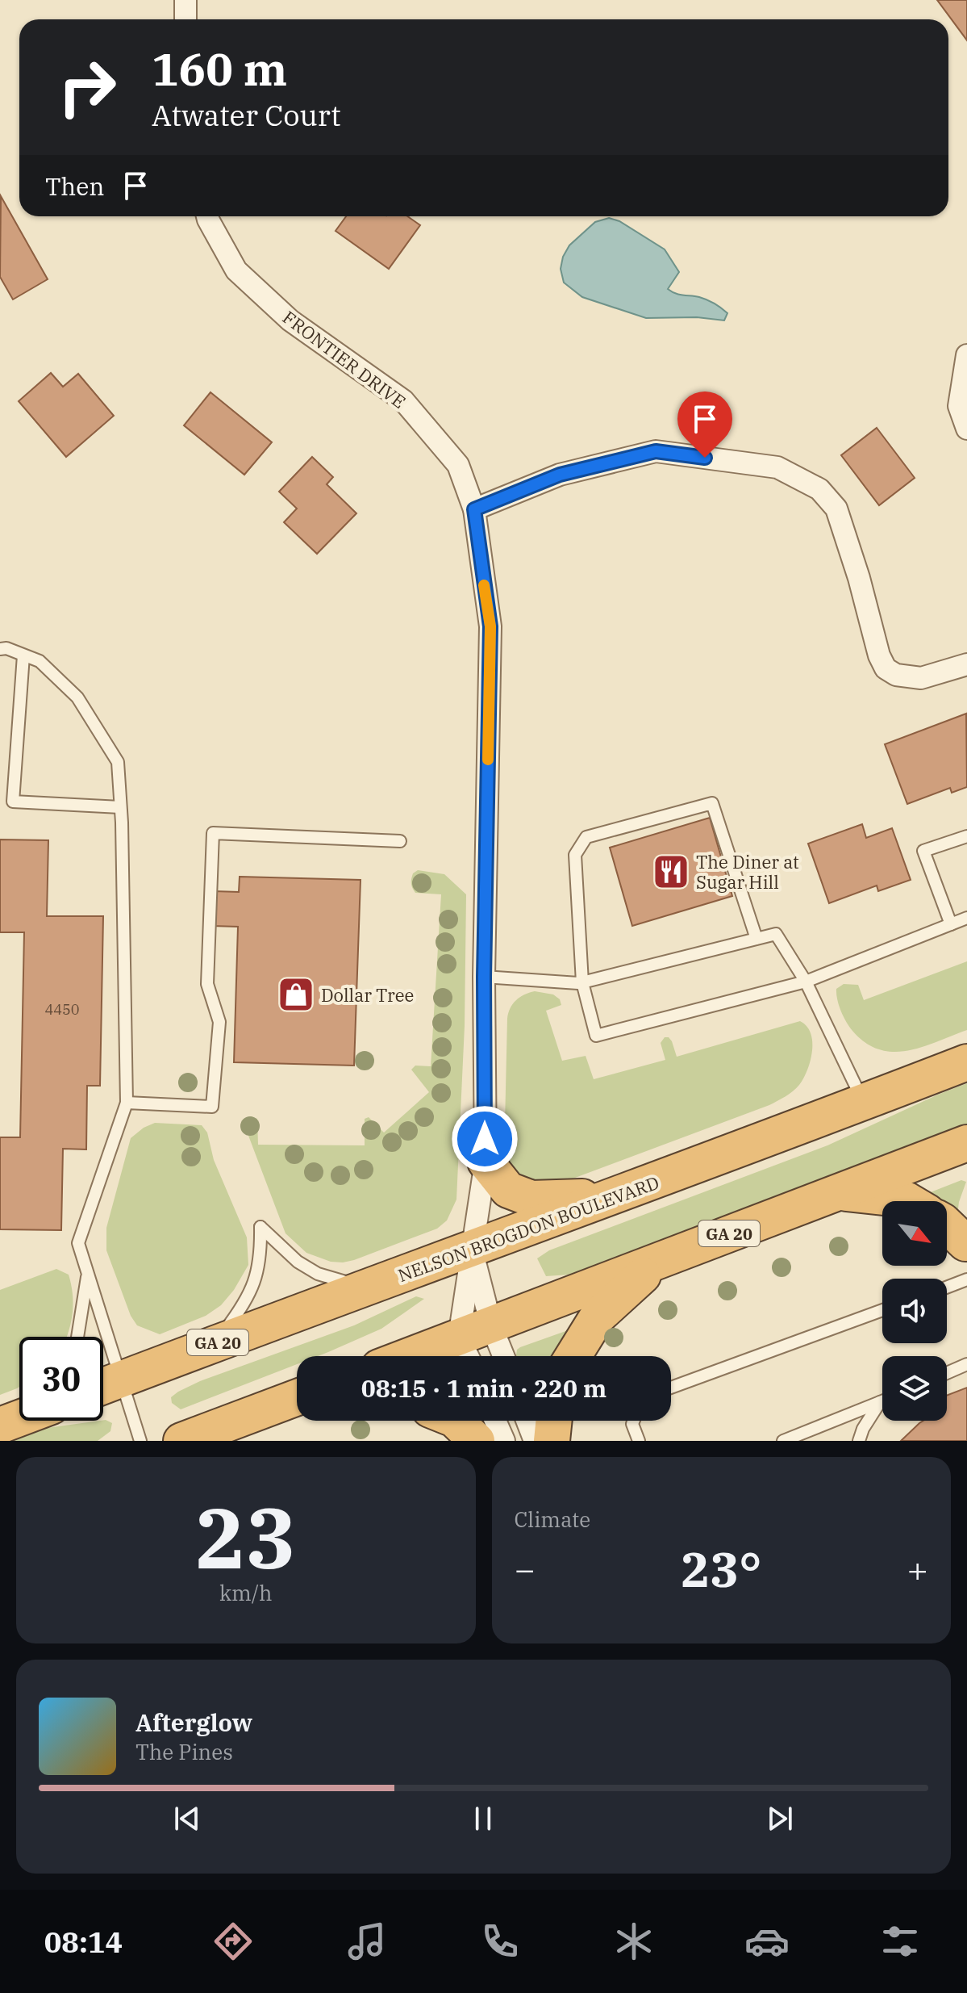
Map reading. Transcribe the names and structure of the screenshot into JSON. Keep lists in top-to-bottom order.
{
  "streets": {
    "highway": ["NELSON BROGDON BOULEVARD", "GA 20"],
    "street": ["FRONTIER DRIVE"]
  },
  "crossings": [
    ["FRONTIER DRIVE", "NELSON BROGDON BOULEVARD"],
    ["FRONTIER DRIVE", "GA 20"]
  ],
  "places": {
    "restaurant": ["The Diner at Sugar Hill"],
    "shop": ["Dollar Tree"]
  },
  "house_numbers": ["4450"],
  "north": "bottom right",
  "page": {
    "turn": ["160 m", "Atwater Court"],
    "then": "Then",
    "limit": "30",
    "trip": "08:15 · 1 min · 220 m",
    "tile": [
      ["23", "km/h"],
      "Climate"
    ],
    "heat": ["−", "23°", "+"],
    "song": ["Afterglow", "The Pines"],
    "tabs": "08:14"
  }
}
